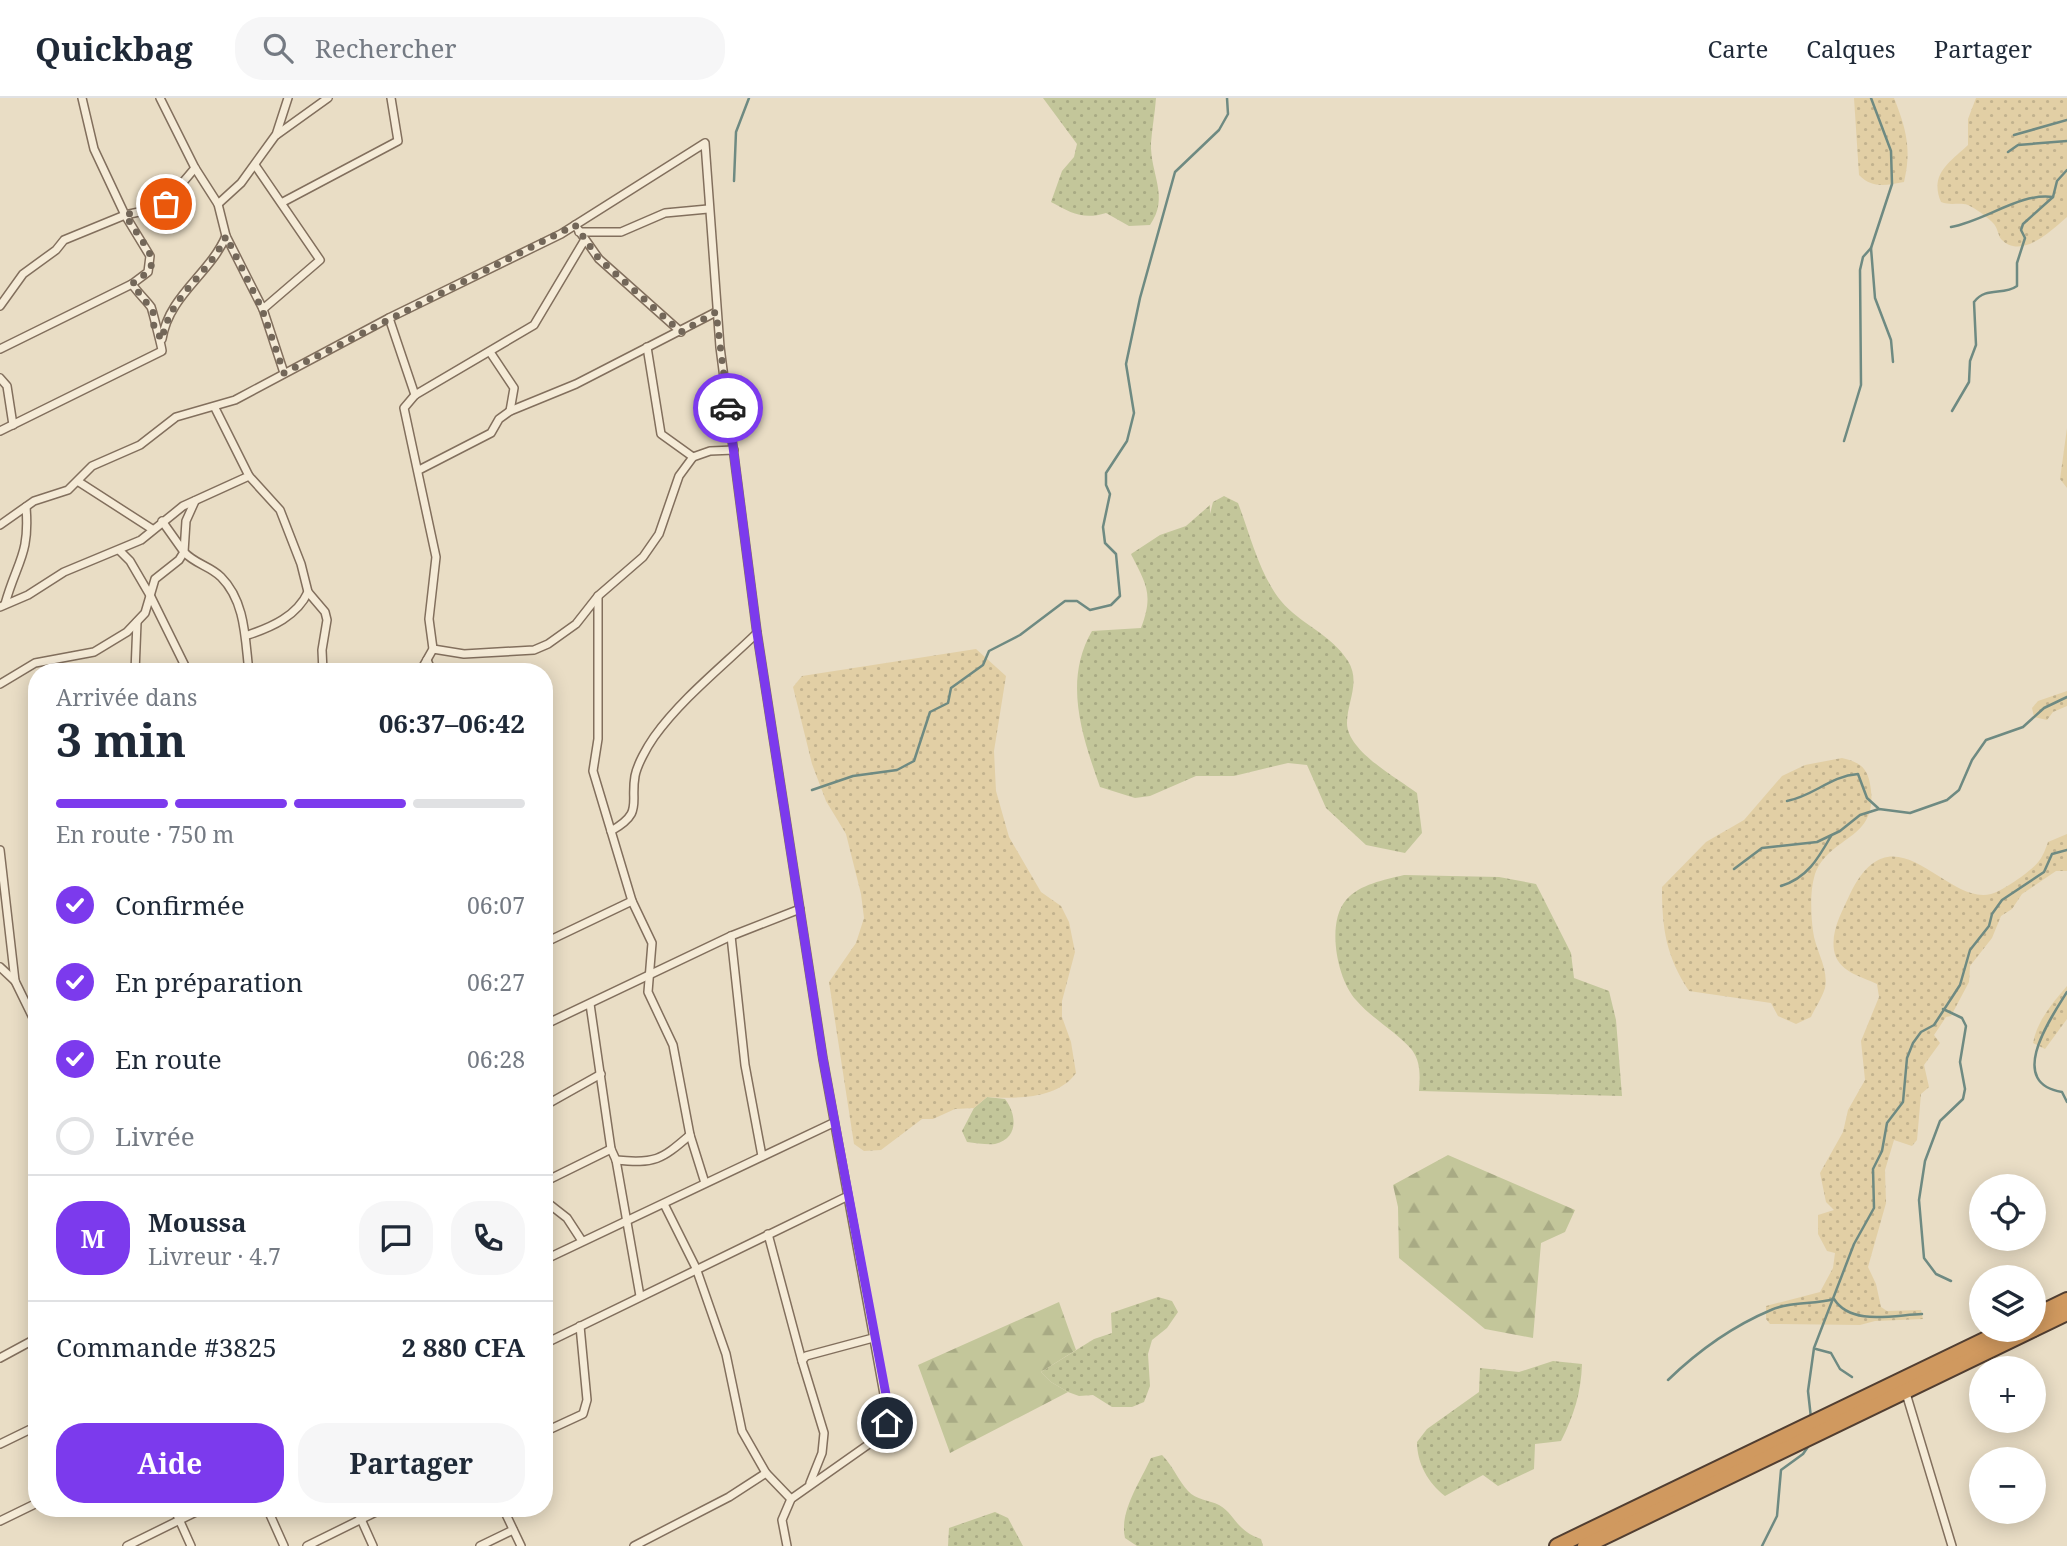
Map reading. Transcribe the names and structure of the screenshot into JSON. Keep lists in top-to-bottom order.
{
  "page": {
    "header": "Quickbag",
    "search": "Rechercher",
    "nav": ["Carte", "Calques", "Partager"],
    "heading": ["3 min", "Arrivée dans", "06:37–06:42"],
    "panel": [
      "Moussa",
      "Livreur · 4.7",
      "Commande #3825",
      "2 880 CFA"
    ],
    "bar": "En route · 750 m",
    "list": [
      ["Confirmée", "06:07"],
      ["En préparation", "06:27"],
      ["En route", "06:28"],
      "Livrée"
    ],
    "map_buttons": ["+", "−"],
    "round": "M",
    "buttons": ["Aide", "Partager"]
  }
}
